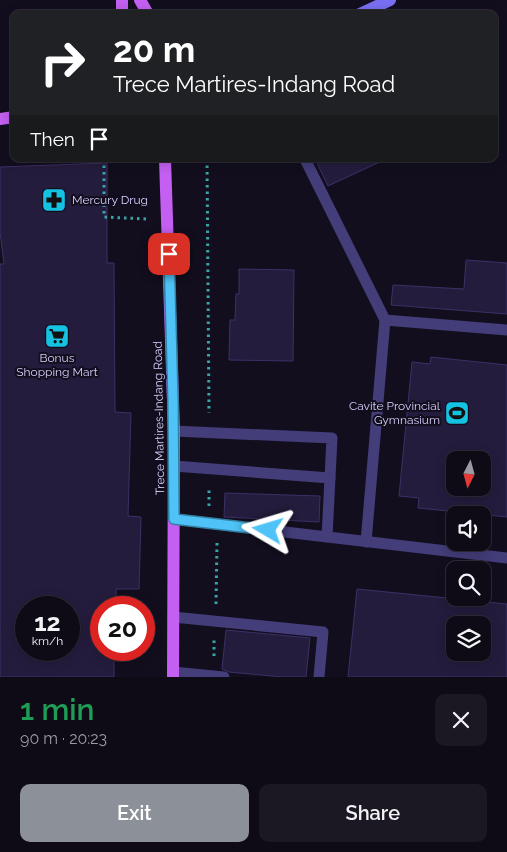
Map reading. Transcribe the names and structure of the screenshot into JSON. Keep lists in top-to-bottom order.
{
  "streets": {
    "main road": ["Trece Martires-Indang Road"]
  },
  "places": {
    "pharmacy": ["Mercury Drug"],
    "supermarket": ["Bonus Shopping Mart"],
    "sports": ["Cavite Provincial Gymnasium"]
  },
  "north": "bottom",
  "page": {
    "turn": ["20 m", "Trece Martires-Indang Road"],
    "then": "Then",
    "speed": "12 km/h",
    "limit": "20",
    "heading": ["1 min", "90 m · 20:23"],
    "buttons": ["Exit", "Share"]
  }
}
